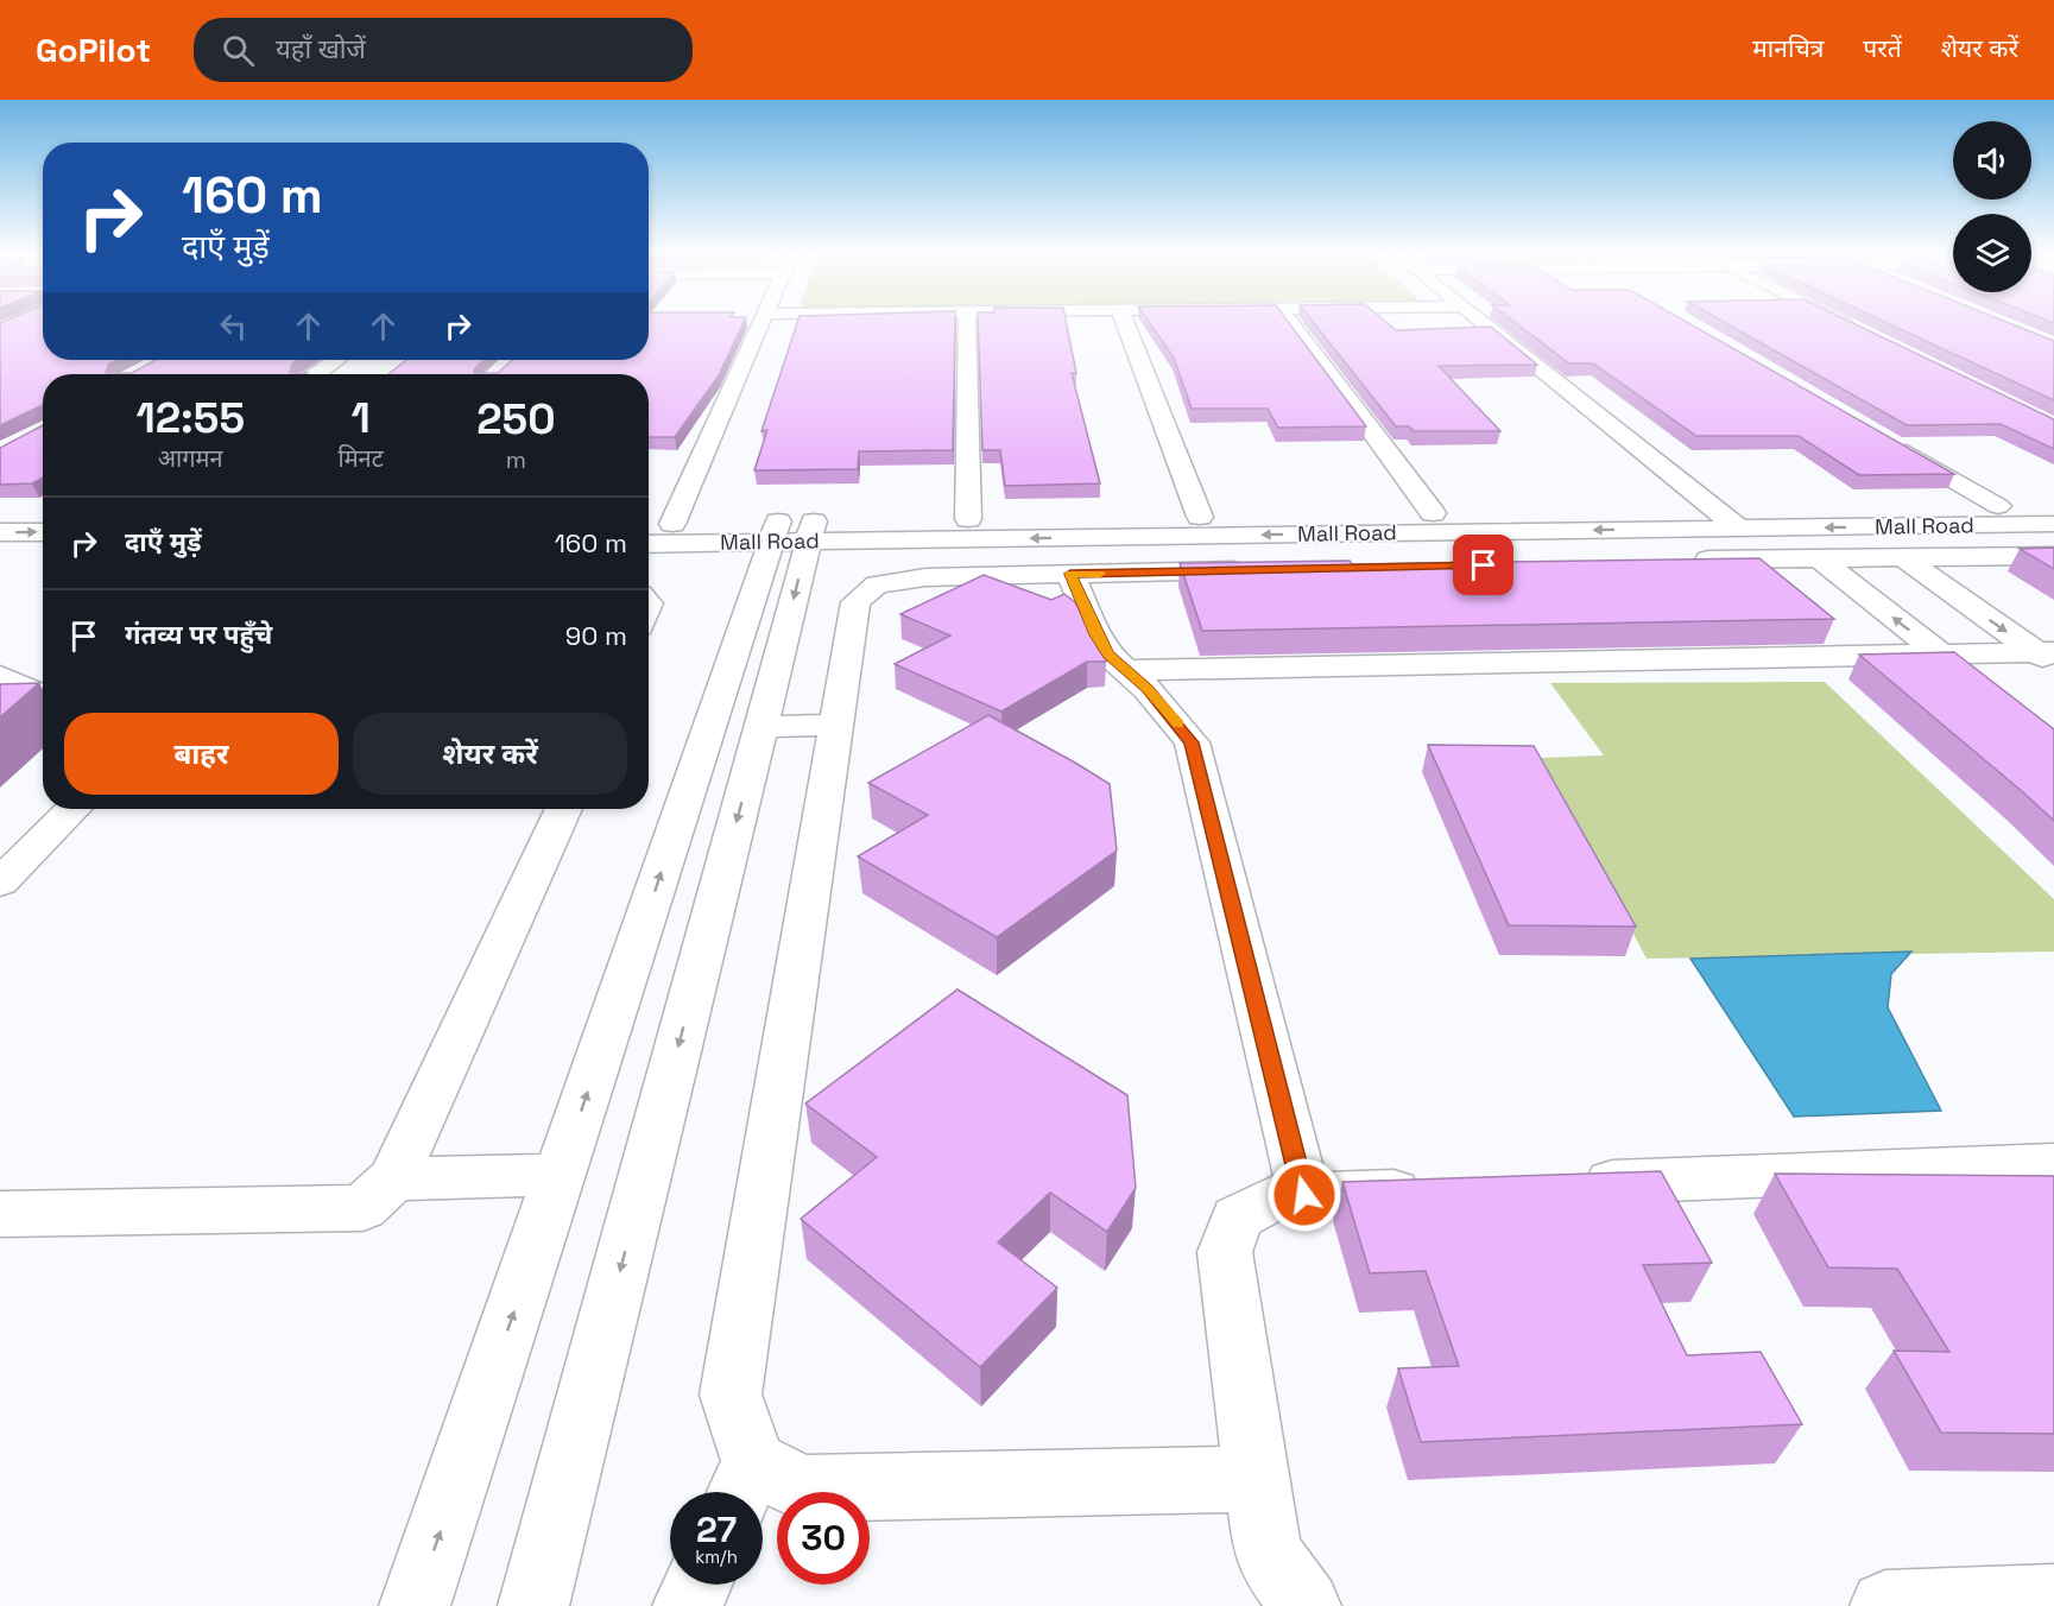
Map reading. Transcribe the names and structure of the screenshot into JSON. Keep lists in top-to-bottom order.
{
  "streets": {
    "street": ["Mall Road"]
  },
  "page": {
    "header": "GoPilot",
    "search": "यहाँ खोजें",
    "nav": ["मानचित्र", "परतें", "शेयर करें"],
    "turn": ["160 m", "दाएँ मुड़ें"],
    "eta": [
      "12:55",
      "आगमन",
      "1",
      "मिनट",
      "250",
      "m"
    ],
    "list": [
      {
        "name": "दाएँ मुड़ें",
        "value": "160 m"
      },
      {
        "name": "गंतव्य पर पहुँचे",
        "value": "90 m"
      }
    ],
    "buttons": ["बाहर", "शेयर करें"],
    "speed": "27 km/h",
    "limit": "30"
  }
}
